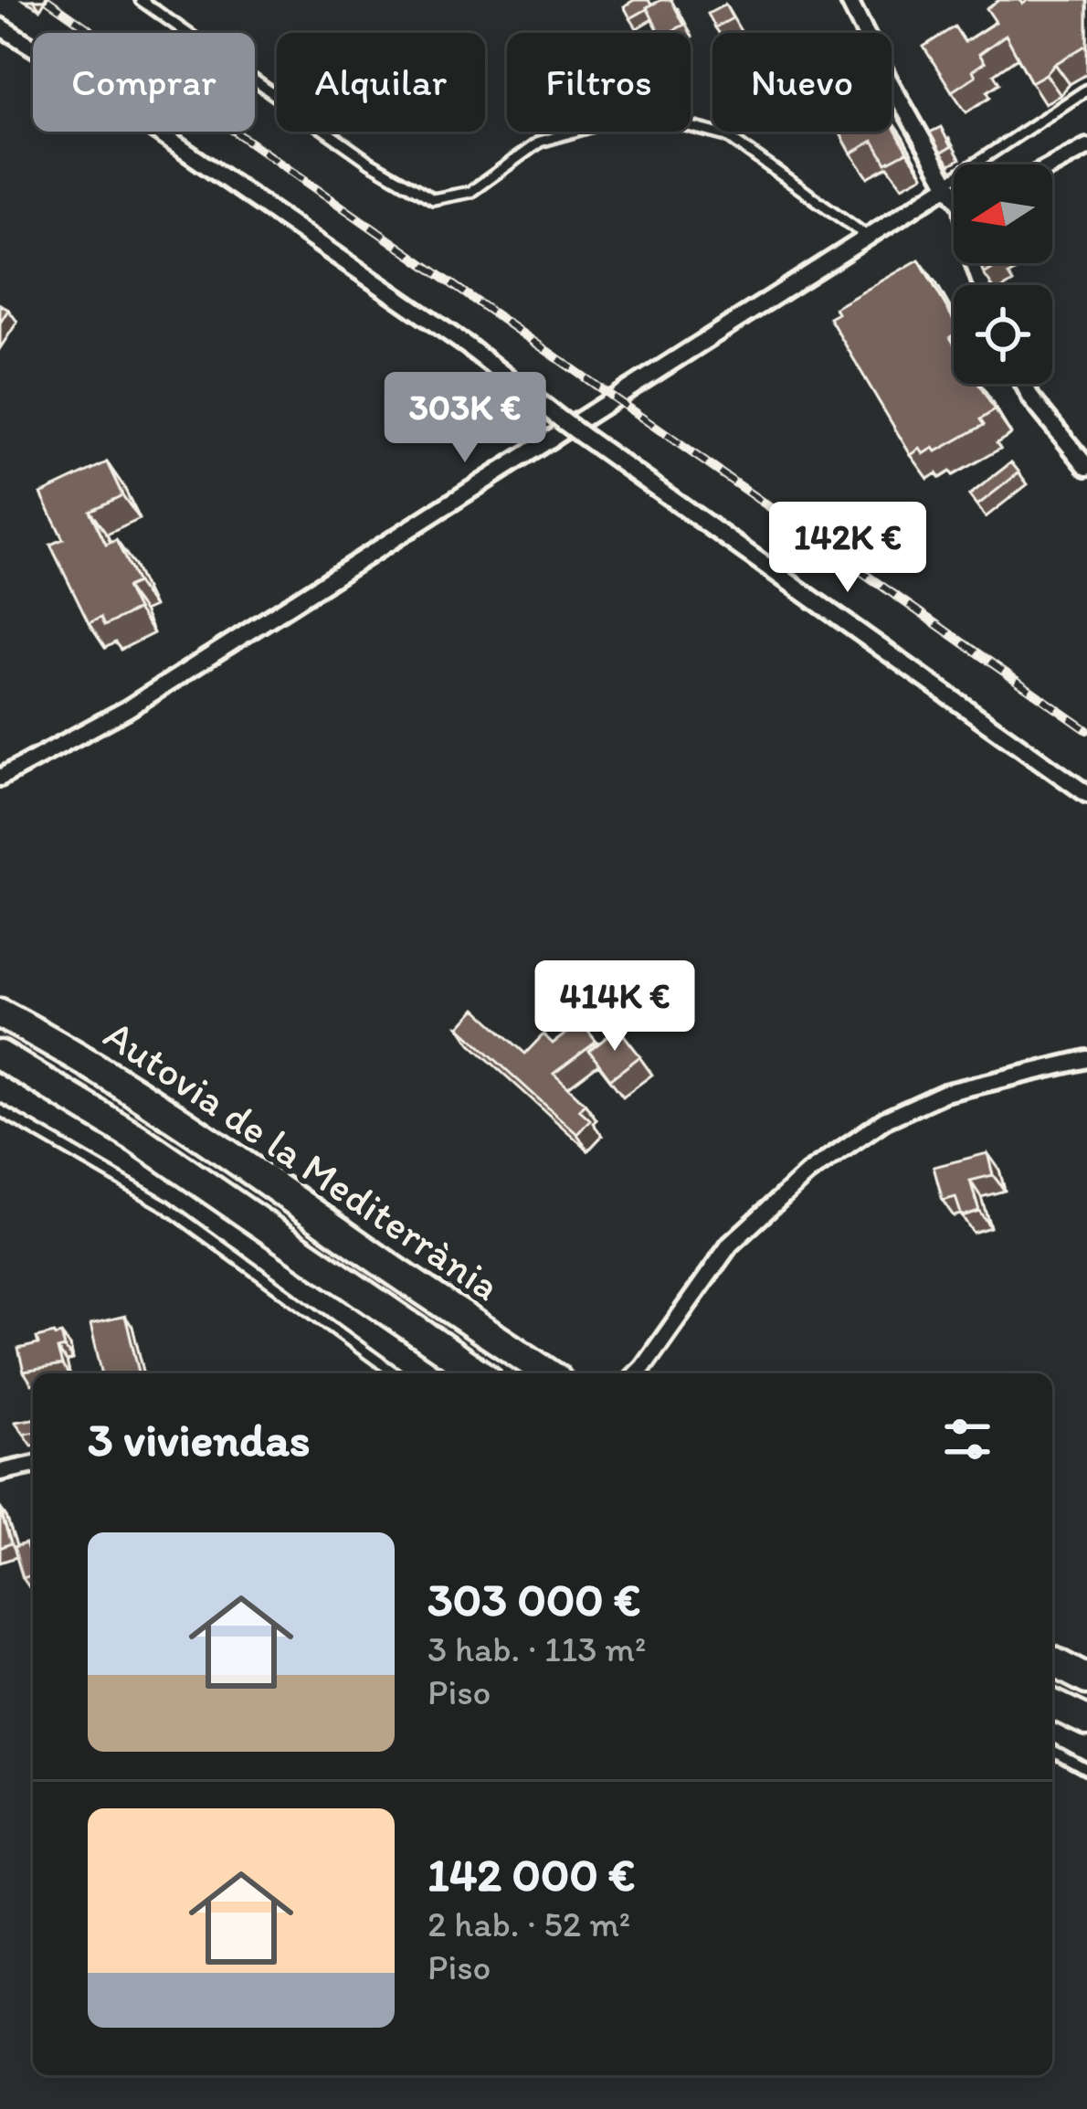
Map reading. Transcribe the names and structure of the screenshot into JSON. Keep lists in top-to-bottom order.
{
  "streets": {
    "highway": ["Autovia de la Mediterrània"]
  },
  "north": "left",
  "page": {
    "chip": [
      "Comprar",
      "Alquilar",
      "Filtros",
      "Nuevo"
    ],
    "price": ["303K €", "142K €", "414K €"],
    "heading": "3 viviendas",
    "list": [
      {
        "name": "303 000 €",
        "note": "3 hab. · 113 m² · Piso"
      },
      {
        "name": "142 000 €",
        "note": "2 hab. · 52 m² · Piso"
      }
    ]
  }
}
